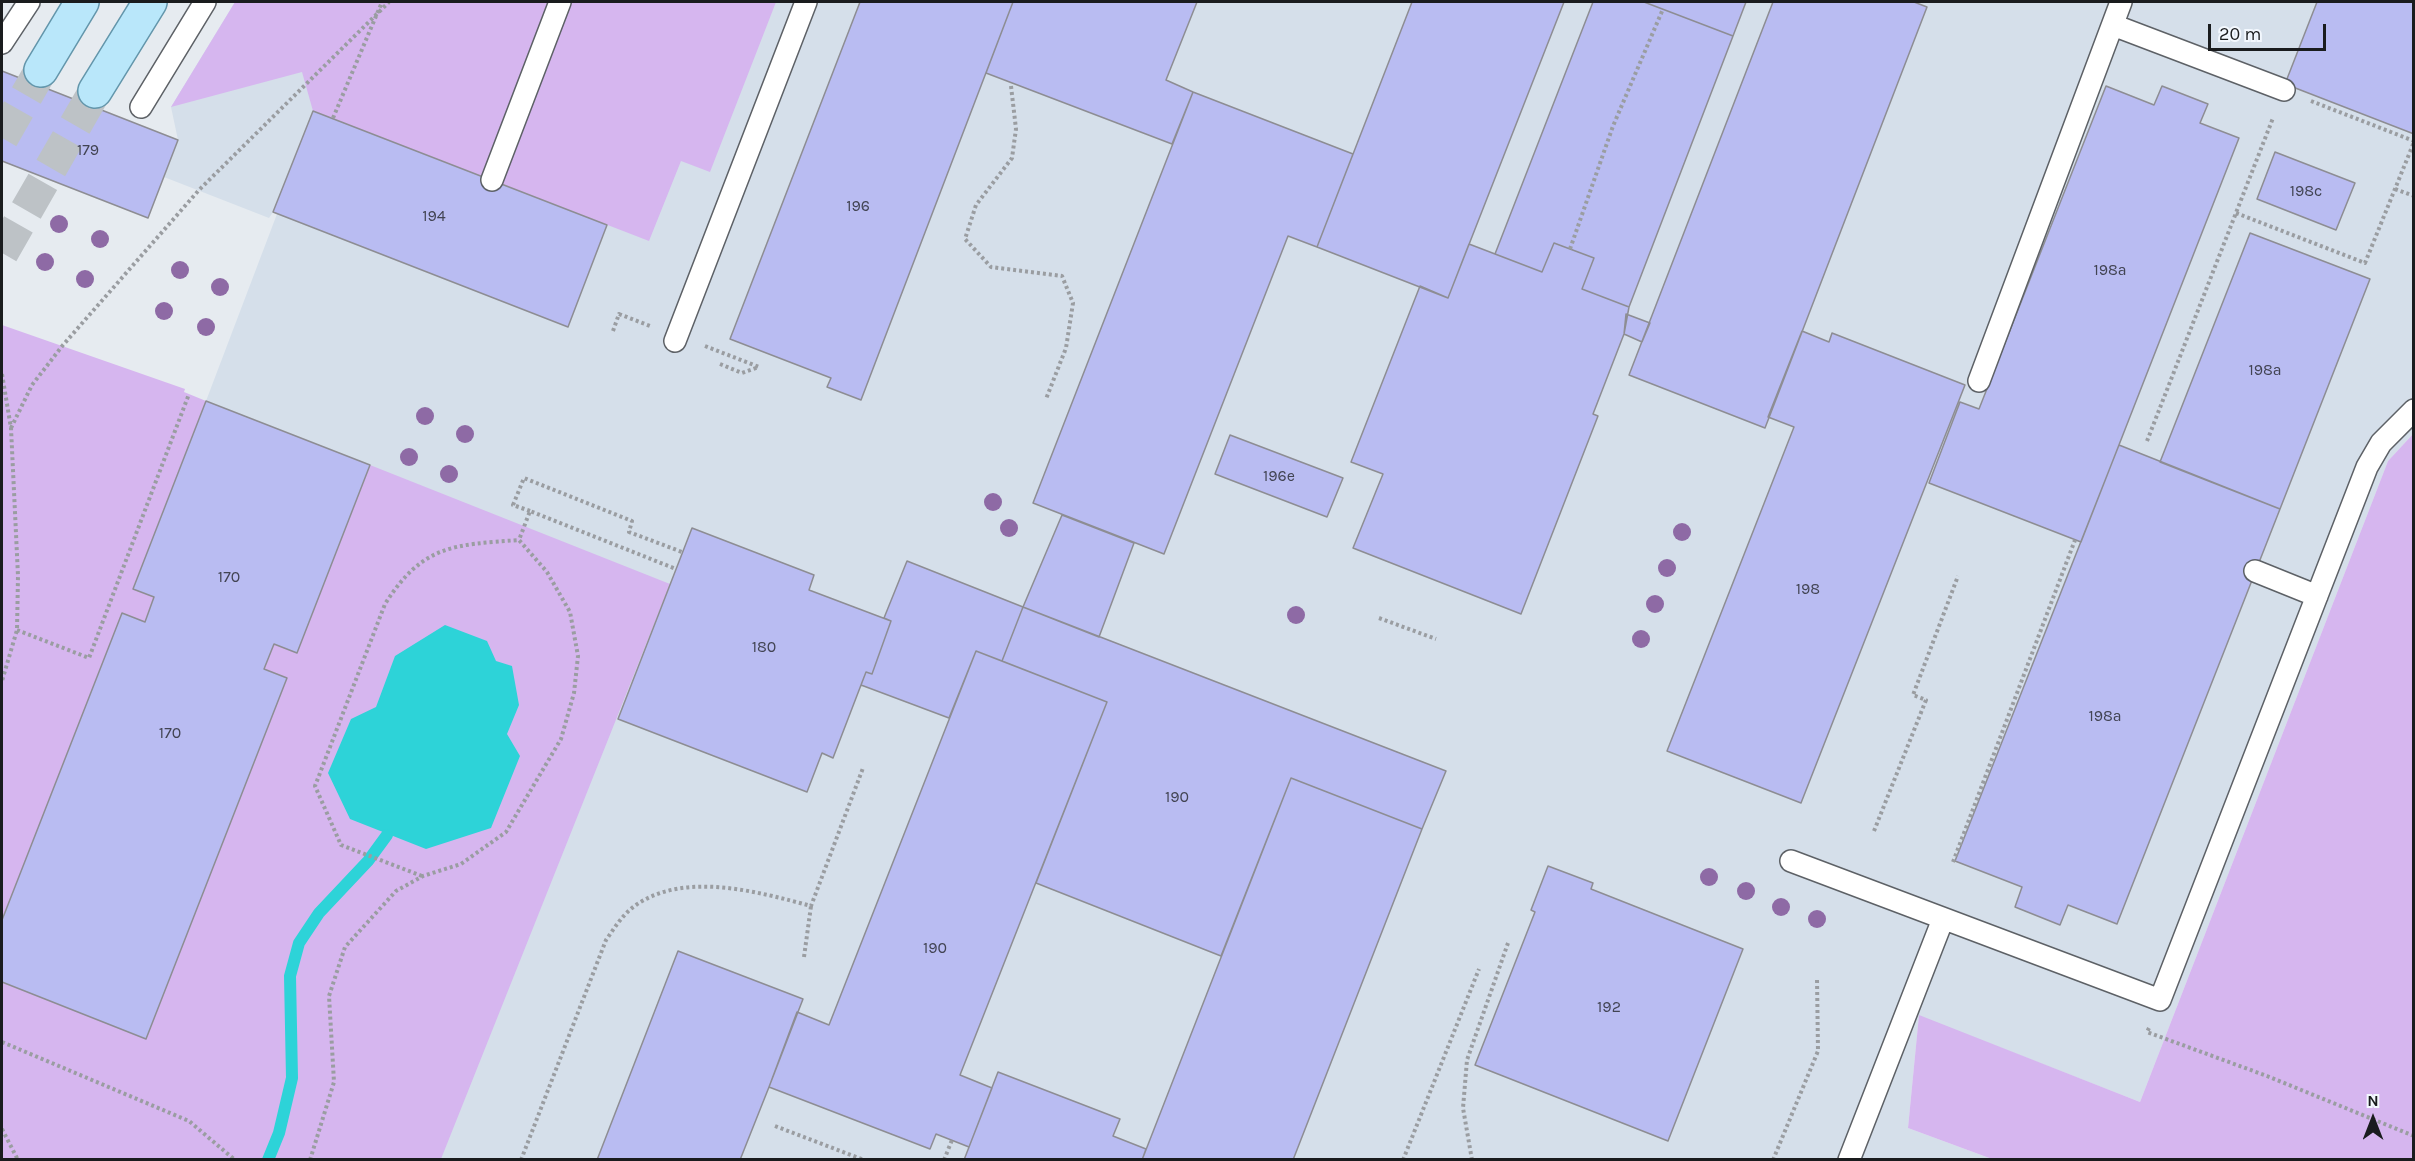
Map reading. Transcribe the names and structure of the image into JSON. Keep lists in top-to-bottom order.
{
  "house_numbers": [
    "179",
    "198c",
    "196",
    "194",
    "198a",
    "198a",
    "196e",
    "170",
    "198",
    "180",
    "198a",
    "170",
    "190",
    "190",
    "192"
  ],
  "scale_bar": "20 m",
  "north": "top"
}
